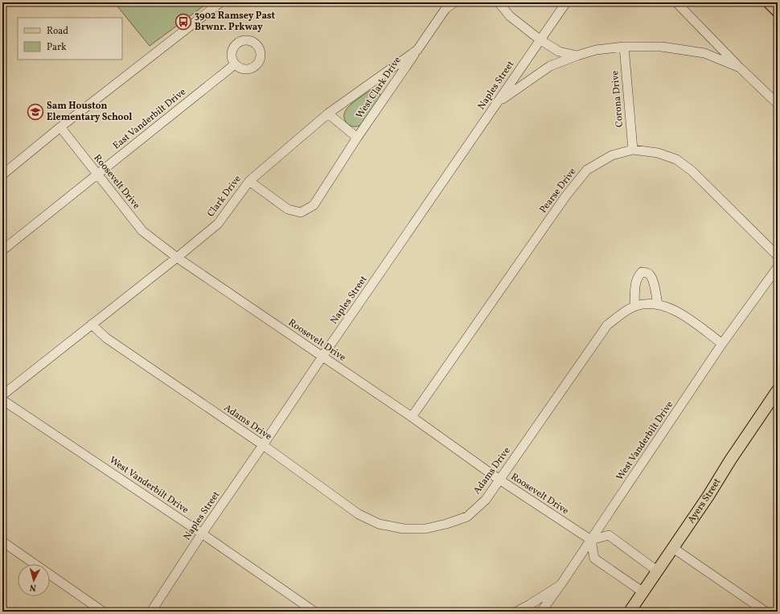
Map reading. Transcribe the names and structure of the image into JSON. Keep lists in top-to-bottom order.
{
  "streets": {
    "main road": ["Ayers Street"],
    "street": [
      "Naples Street",
      "West Clark Drive",
      "Corona Drive",
      "East Vanderbilt Drive",
      "Roosevelt Drive",
      "Pearse Drive",
      "Clark Drive",
      "Adams Drive",
      "West Vanderbilt Drive"
    ]
  },
  "crossings": [
    ["Naples Street", "Roosevelt Drive"],
    ["Naples Street", "Adams Drive"],
    ["Naples Street", "West Vanderbilt Drive"],
    ["West Clark Drive", "Clark Drive"],
    ["Corona Drive", "Pearse Drive"],
    ["East Vanderbilt Drive", "Roosevelt Drive"],
    ["Roosevelt Drive", "Pearse Drive"],
    ["Roosevelt Drive", "Clark Drive"],
    ["Roosevelt Drive", "Adams Drive"],
    ["Roosevelt Drive", "West Vanderbilt Drive"],
    ["Clark Drive", "Adams Drive"],
    ["Adams Drive", "West Vanderbilt Drive"]
  ],
  "places": {
    "bus stop": ["3902 Ramsey Past Brwnr. Prkway"],
    "school or university": ["Sam Houston Elementary School"]
  },
  "legend": ["Road", "Park"],
  "north": "bottom"
}
